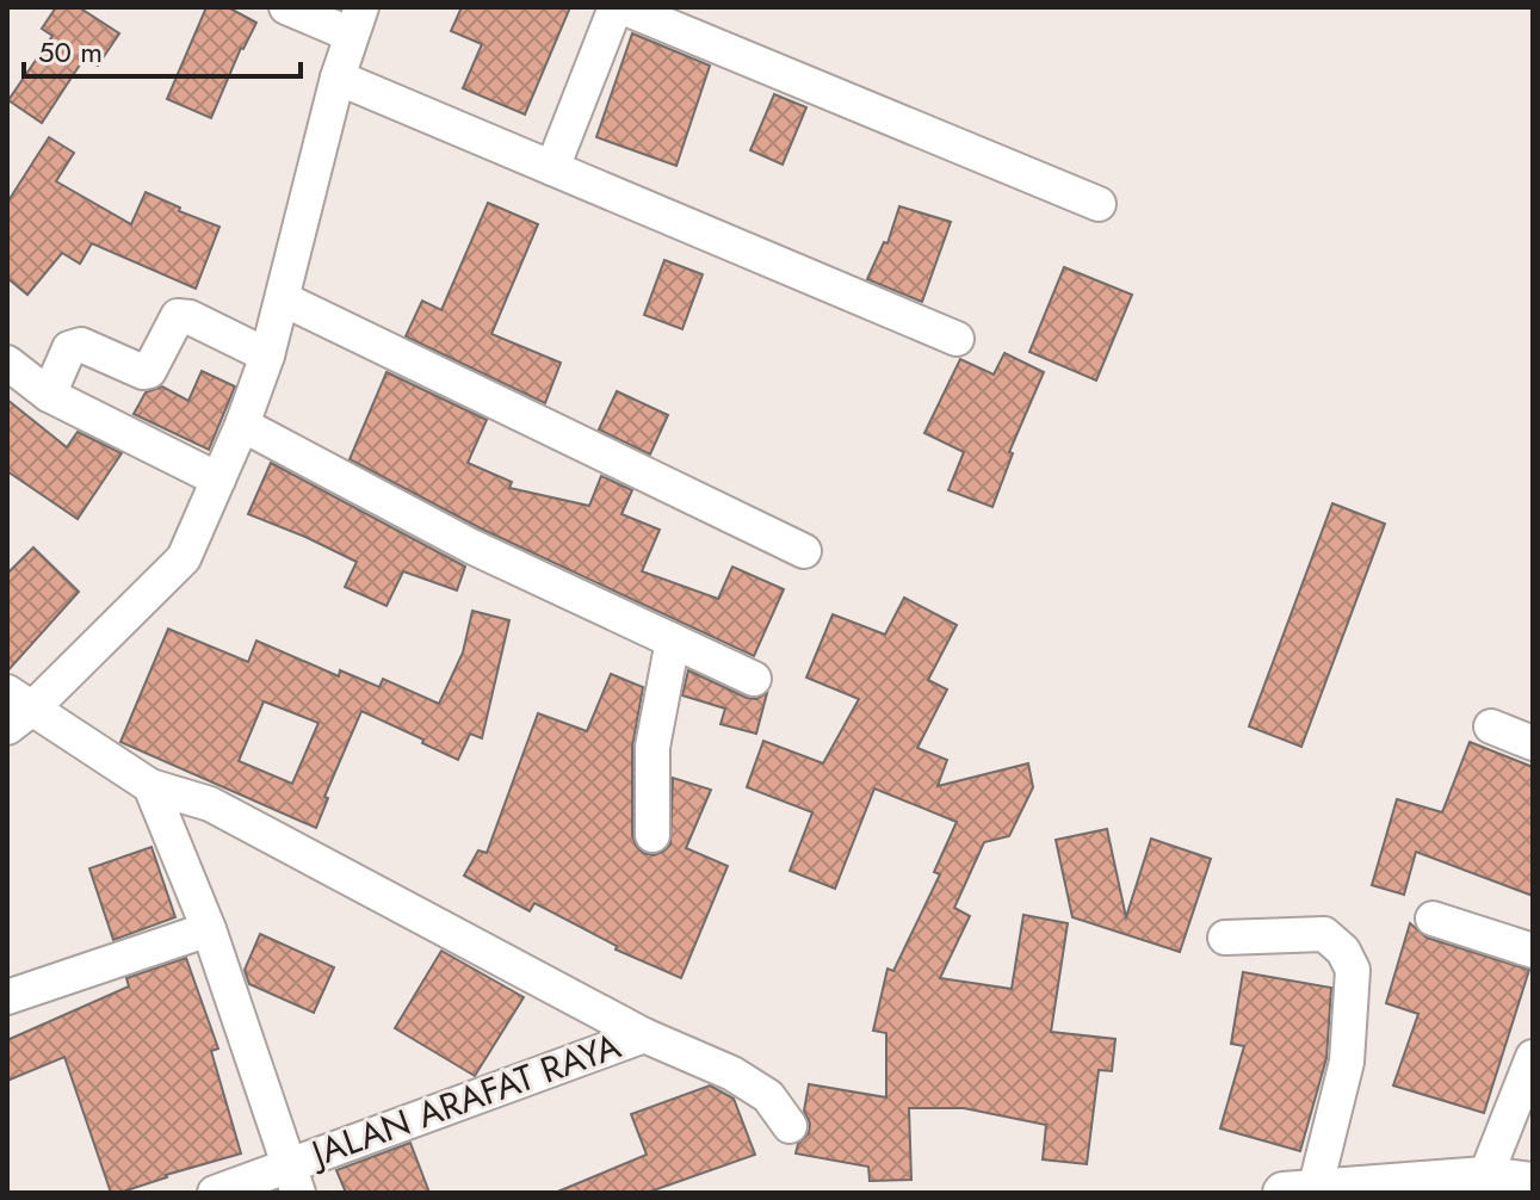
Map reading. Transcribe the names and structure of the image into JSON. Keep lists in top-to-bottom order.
{
  "streets": {
    "street": ["JALAN ARAFAT RAYA"]
  },
  "scale_bar": "50 m"
}
